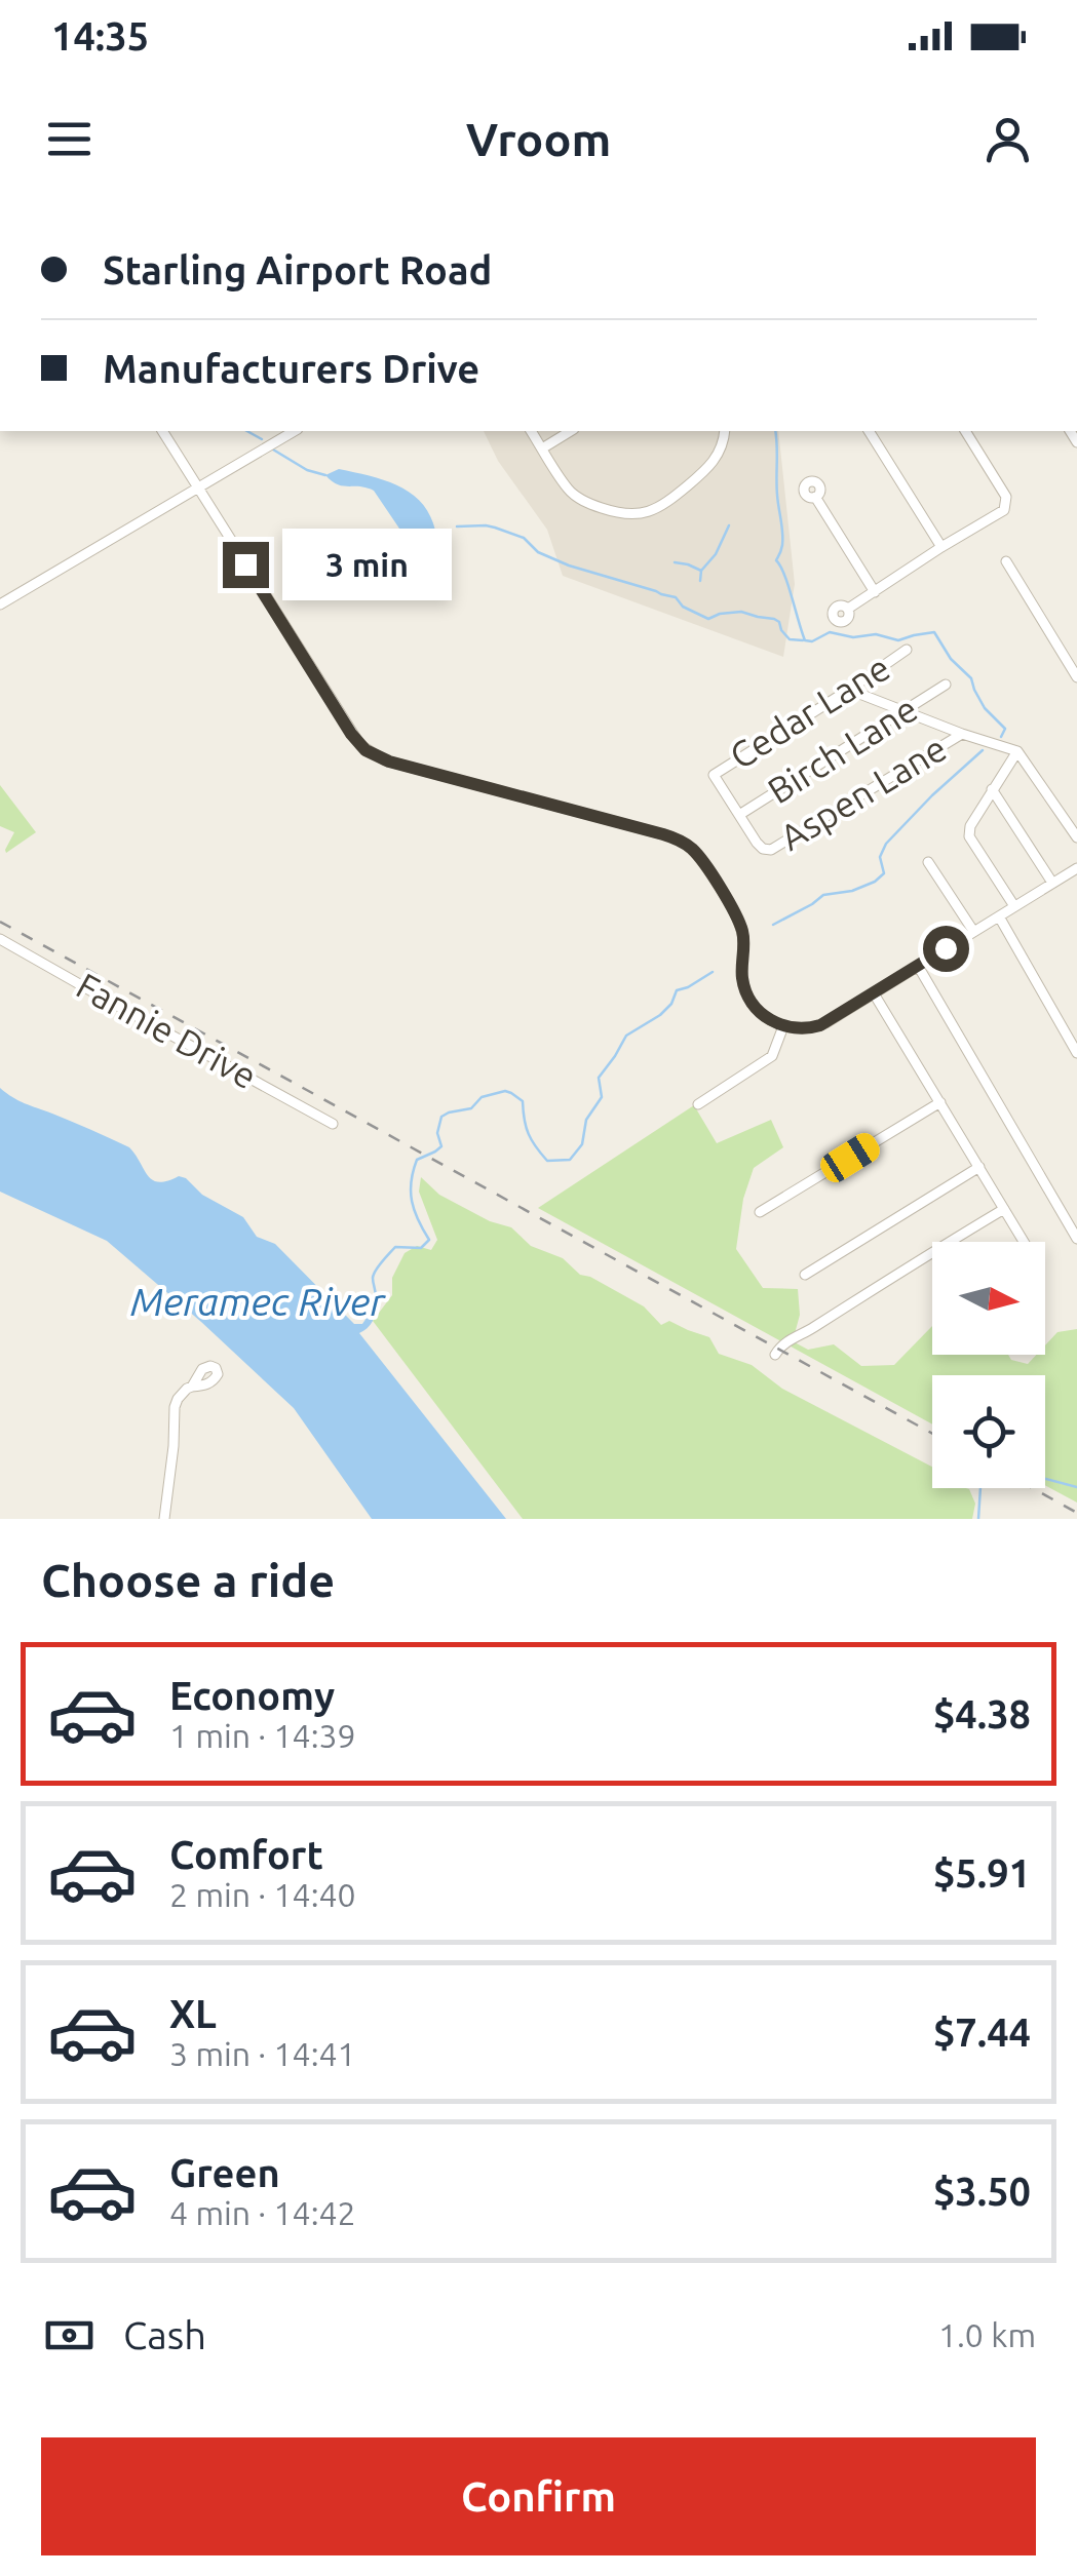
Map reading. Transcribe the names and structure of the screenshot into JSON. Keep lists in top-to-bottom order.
{
  "streets": {
    "street": [
      "Cedar Lane",
      "Birch Lane",
      "Aspen Lane",
      "Fannie Drive"
    ]
  },
  "crossings": [
    ["Cedar Lane", "Birch Lane"],
    ["Cedar Lane", "Aspen Lane"],
    ["Birch Lane", "Aspen Lane"]
  ],
  "water": ["Meramec River"],
  "north": "right",
  "page": {
    "status": "14:35",
    "header": "Vroom",
    "banner": ["Starling Airport Road", "Manufacturers Drive"],
    "bubble": "3 min",
    "heading": "Choose a ride",
    "list": [
      {
        "name": "Economy",
        "note": "1 min · 14:39",
        "value": "$4.38"
      },
      {
        "name": "Comfort",
        "note": "2 min · 14:40",
        "value": "$5.91"
      },
      {
        "name": "XL",
        "note": "3 min · 14:41",
        "value": "$7.44"
      },
      {
        "name": "Green",
        "note": "4 min · 14:42",
        "value": "$3.50"
      }
    ],
    "pay": ["Cash", "1.0 km"],
    "buttons": "Confirm"
  }
}
